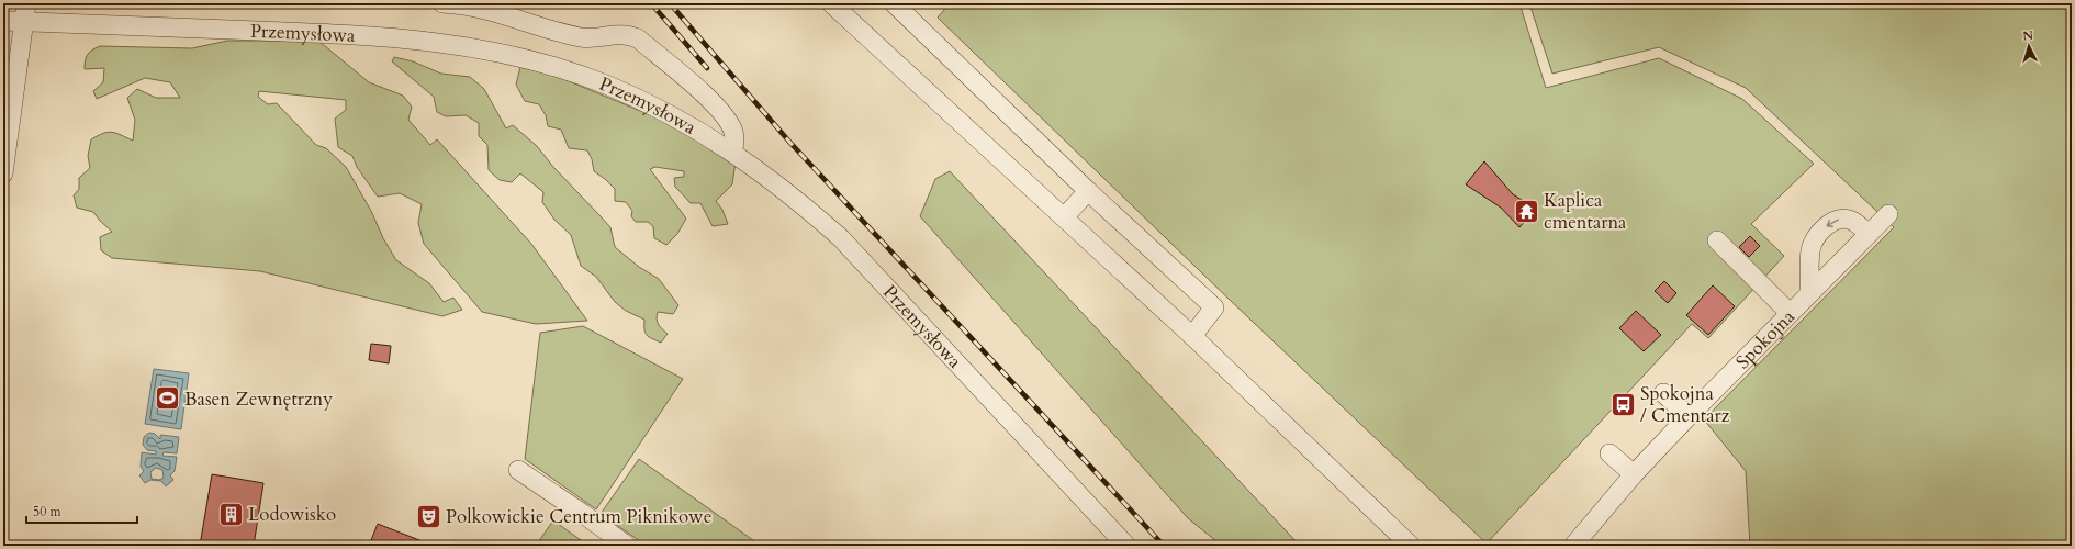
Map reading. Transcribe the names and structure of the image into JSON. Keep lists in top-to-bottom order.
{
  "streets": {
    "street": ["Przemysłowa", "Spokojna"]
  },
  "places": {
    "temple": ["Kaplica cmentarna"],
    "sports": ["Basen Zewnętrzny"],
    "bus stop": ["Spokojna / Cmentarz"],
    "building": ["Lodowisko"],
    "theatre": ["Polkowickie Centrum Piknikowe"]
  },
  "scale_bar": "50 m",
  "north": "top"
}
